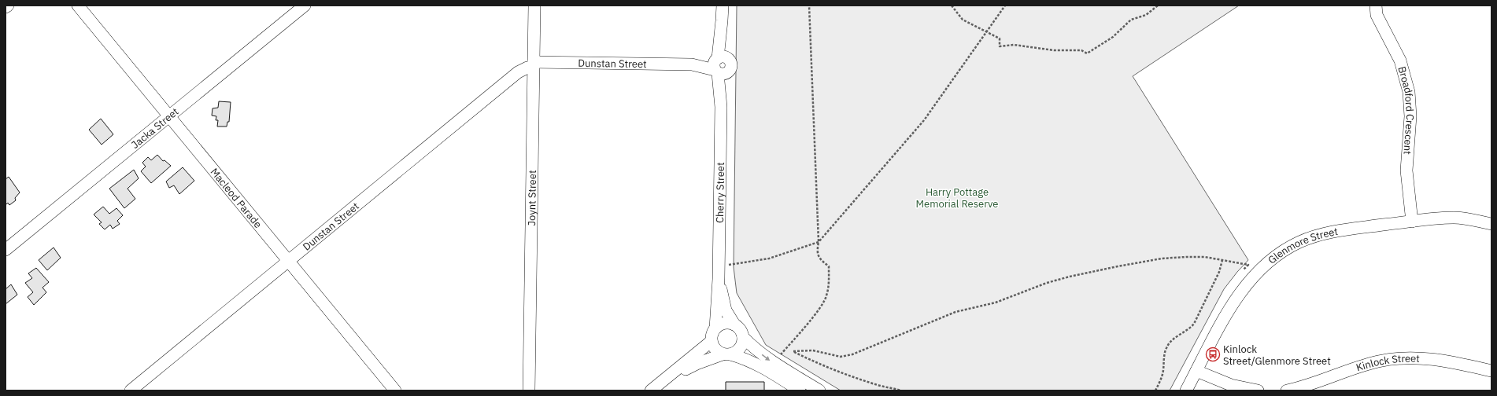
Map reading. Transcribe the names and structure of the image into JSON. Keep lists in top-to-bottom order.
{
  "streets": {
    "street": [
      "Dunstan Street",
      "Broadford Crescent",
      "Jacka Street",
      "Cherry Street",
      "Macleod Parade",
      "Joynt Street",
      "Glenmore Street",
      "Kinlock Street"
    ]
  },
  "crossings": [
    ["Dunstan Street", "Cherry Street"],
    ["Dunstan Street", "Macleod Parade"],
    ["Dunstan Street", "Joynt Street"],
    ["Broadford Crescent", "Glenmore Street"],
    ["Jacka Street", "Macleod Parade"]
  ],
  "parks": ["Harry Pottage Memorial Reserve"],
  "places": {
    "bus stop": ["Kinlock Street/Glenmore Street"]
  }
}
